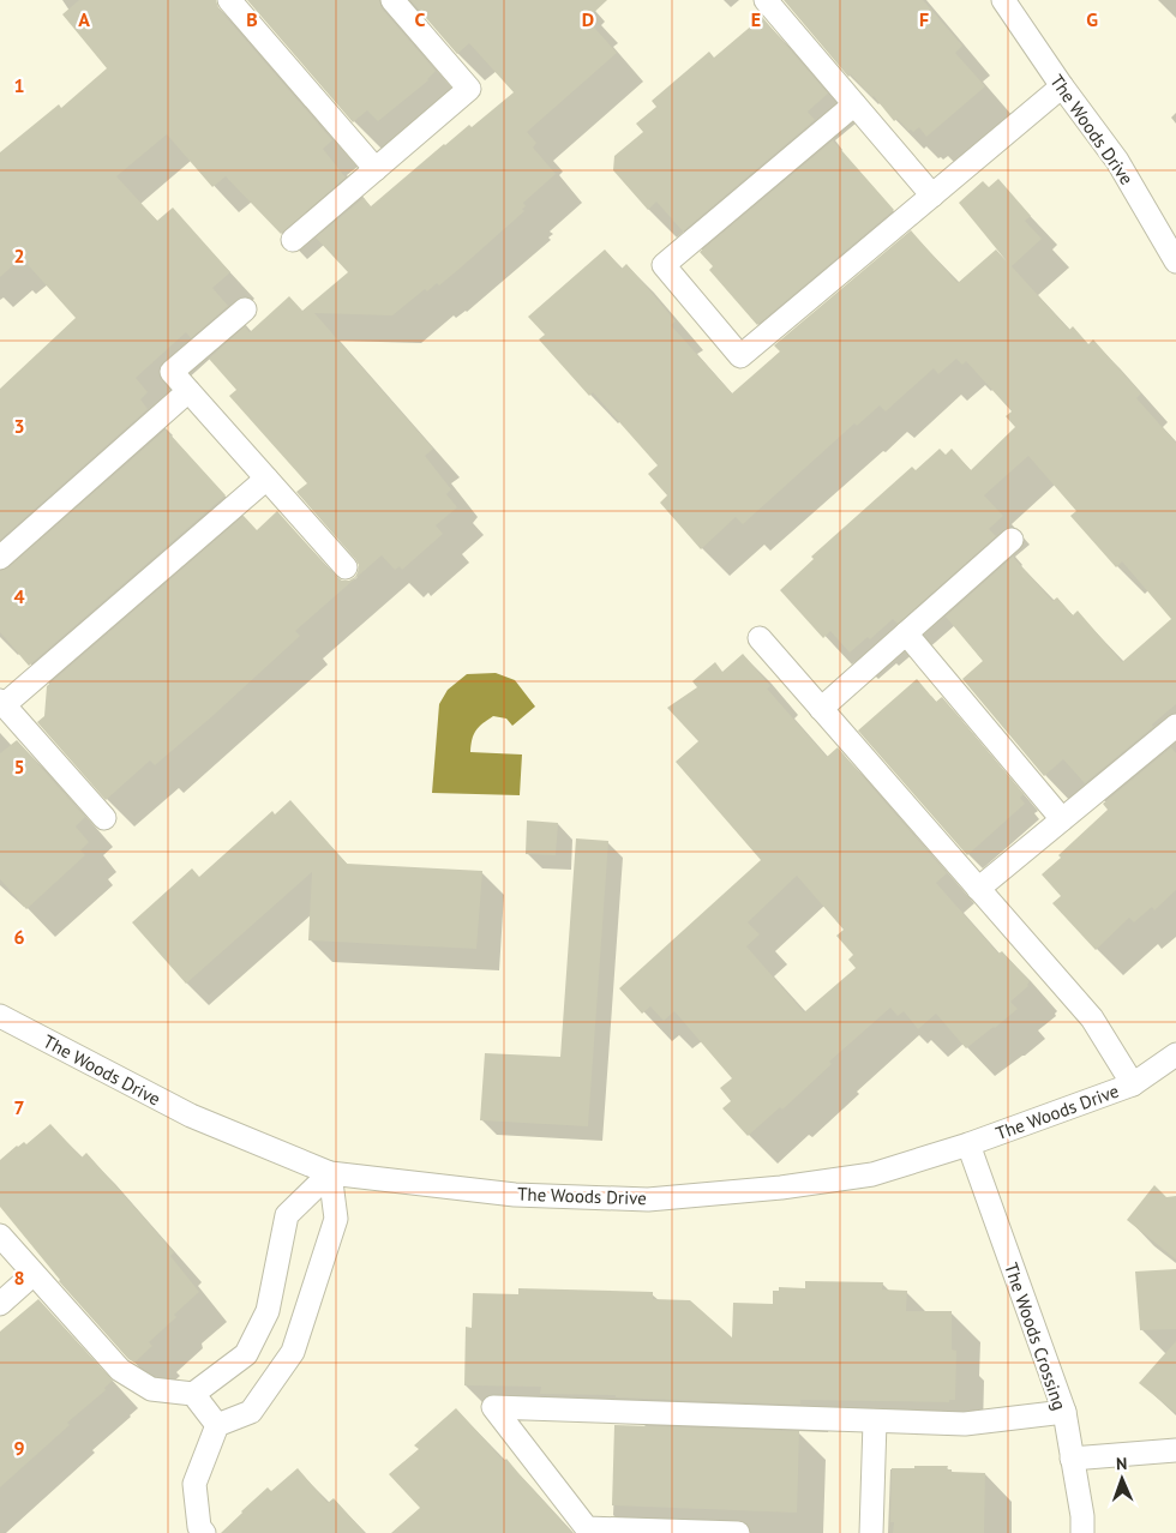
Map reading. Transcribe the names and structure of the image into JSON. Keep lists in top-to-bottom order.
{
  "streets": {
    "lane": ["The Woods Drive", "The Woods Crossing"]
  },
  "crossings": [
    ["The Woods Drive", "The Woods Crossing"]
  ],
  "north": "top",
  "grid": {
    "columns": [
      "A",
      "B",
      "C",
      "D",
      "E",
      "F",
      "G"
    ],
    "rows": [
      "1",
      "2",
      "3",
      "4",
      "5",
      "6",
      "7",
      "8",
      "9"
    ]
  }
}
